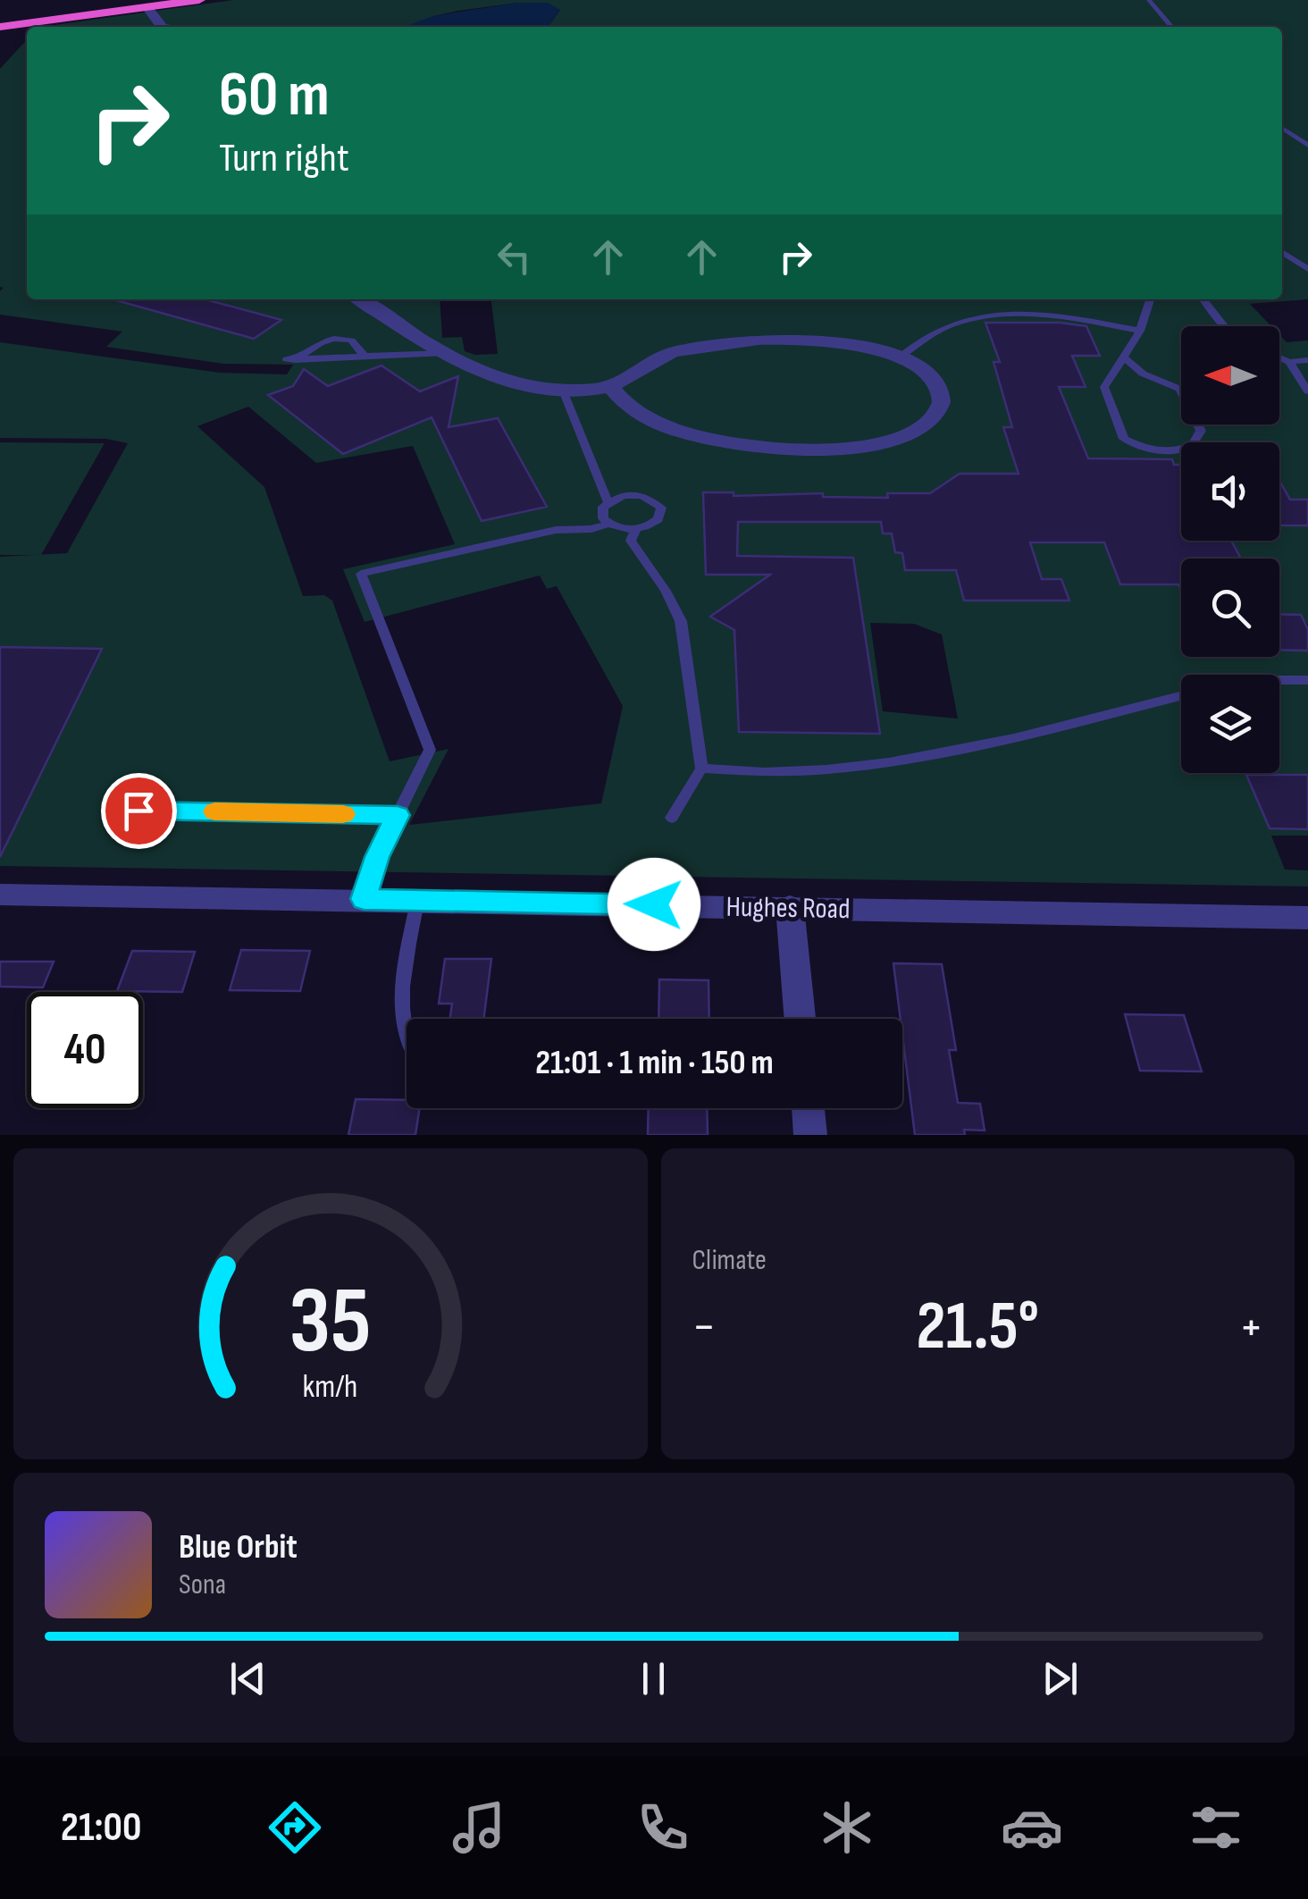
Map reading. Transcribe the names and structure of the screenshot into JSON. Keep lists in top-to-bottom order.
{
  "streets": {
    "street": ["Hughes Road"]
  },
  "north": "left",
  "page": {
    "turn": ["60 m", "Turn right"],
    "limit": "40",
    "trip": "21:01 · 1 min · 150 m",
    "tile": "Climate",
    "heat": ["−", "21.5°", "+"],
    "song": ["Blue Orbit", "Sona"],
    "tabs": "21:00",
    "gauge": ["35", "km/h"]
  }
}
